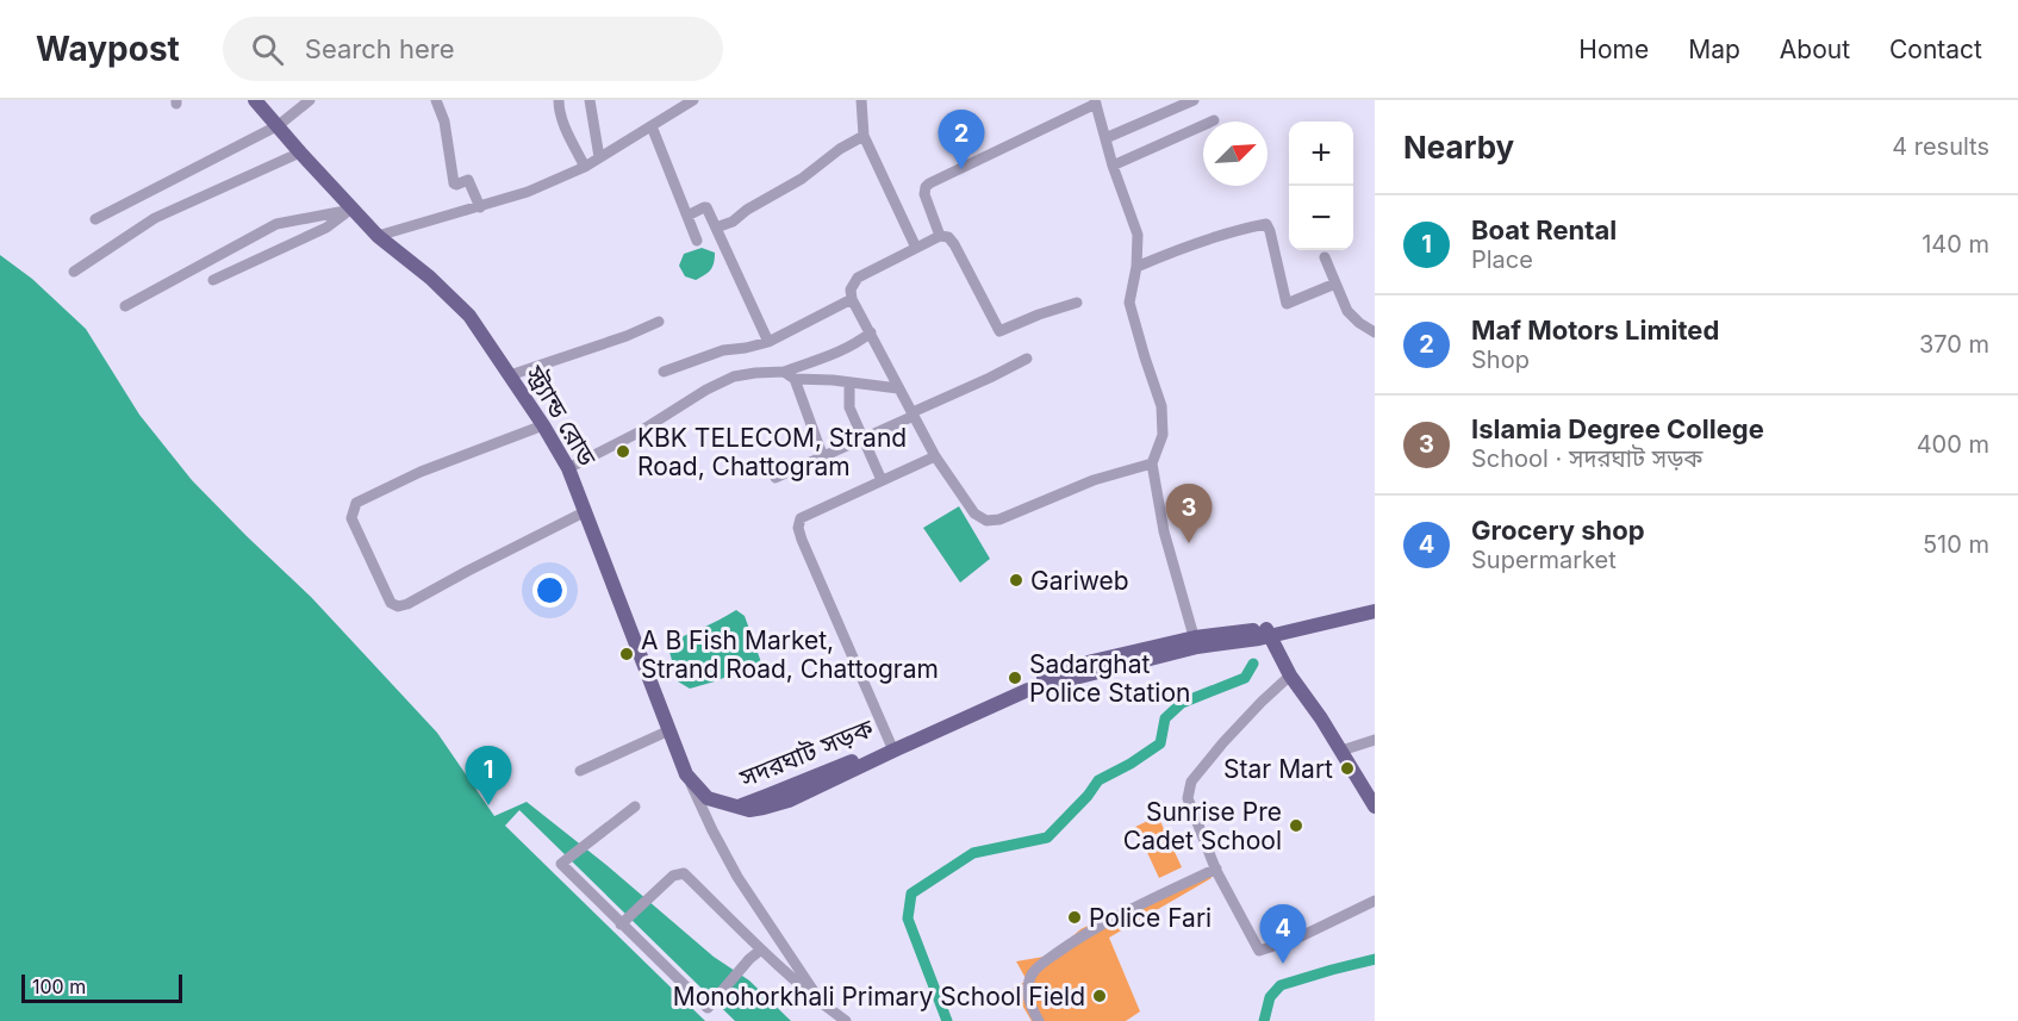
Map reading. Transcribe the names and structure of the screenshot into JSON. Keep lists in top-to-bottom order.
{
  "streets": {
    "main road": ["স্ট্র্যান্ড রোড", "সদরঘাট সড়ক"]
  },
  "crossings": [
    ["স্ট্র্যান্ড রোড", "সদরঘাট সড়ক"]
  ],
  "places": [
    "KBK TELECOM, Strand Road, Chattogram",
    "Gariweb",
    "A B Fish Market, Strand Road, Chattogram",
    "Sadarghat Police Station",
    "Star Mart",
    "Sunrise Pre Cadet School",
    "Police Fari",
    "Monohorkhali Primary School Field"
  ],
  "scale_bar": "100 m",
  "north": "top right",
  "page": {
    "header": "Waypost",
    "search": "Search here",
    "nav": [
      "Home",
      "Map",
      "About",
      "Contact"
    ],
    "heading": ["Nearby", "4 results"],
    "pins": [
      "2",
      "3",
      "1",
      "4"
    ],
    "map_buttons": ["+", "−"],
    "list": [
      {
        "mark": "1",
        "name": "Boat Rental",
        "note": "Place",
        "value": "140 m"
      },
      {
        "mark": "2",
        "name": "Maf Motors Limited",
        "note": "Shop",
        "value": "370 m"
      },
      {
        "mark": "3",
        "name": "Islamia Degree College",
        "note": "School · সদরঘাট সড়ক",
        "value": "400 m"
      },
      {
        "mark": "4",
        "name": "Grocery shop",
        "note": "Supermarket",
        "value": "510 m"
      }
    ],
    "scale": "100 m"
  }
}
